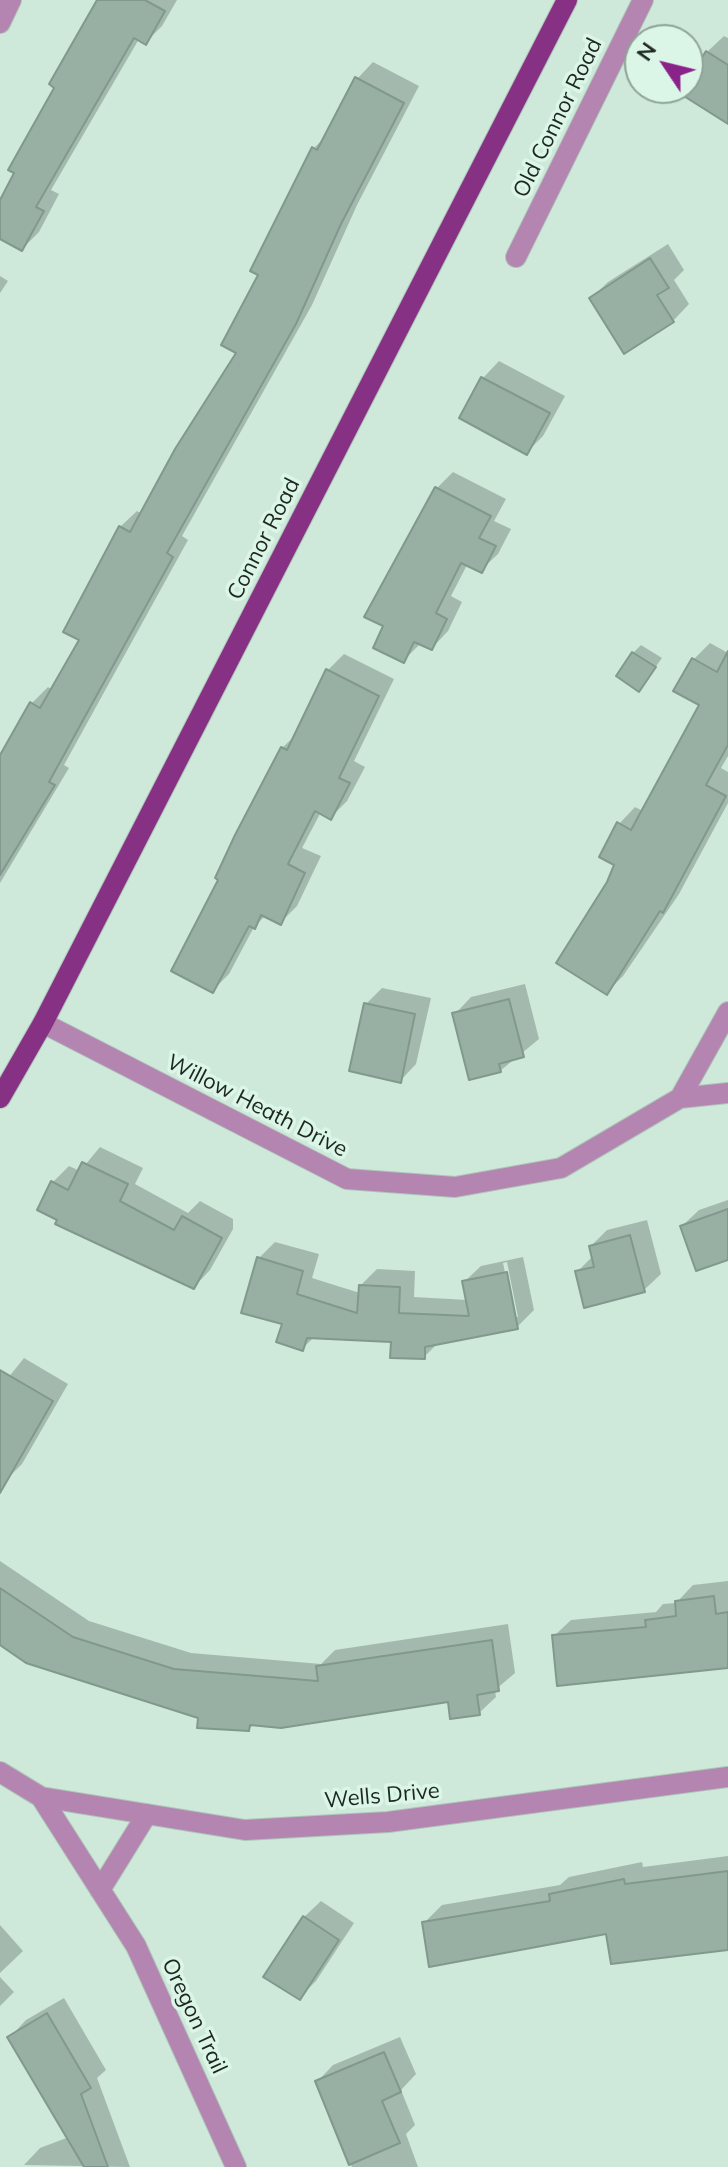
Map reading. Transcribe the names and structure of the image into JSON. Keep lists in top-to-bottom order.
{
  "streets": {
    "main road": ["Connor Road"],
    "street": [
      "Old Connor Road",
      "Willow Heath Drive",
      "Wells Drive",
      "Oregon Trail"
    ]
  },
  "crossings": [
    ["Connor Road", "Willow Heath Drive"],
    ["Wells Drive", "Oregon Trail"]
  ],
  "north": "top left"
}
